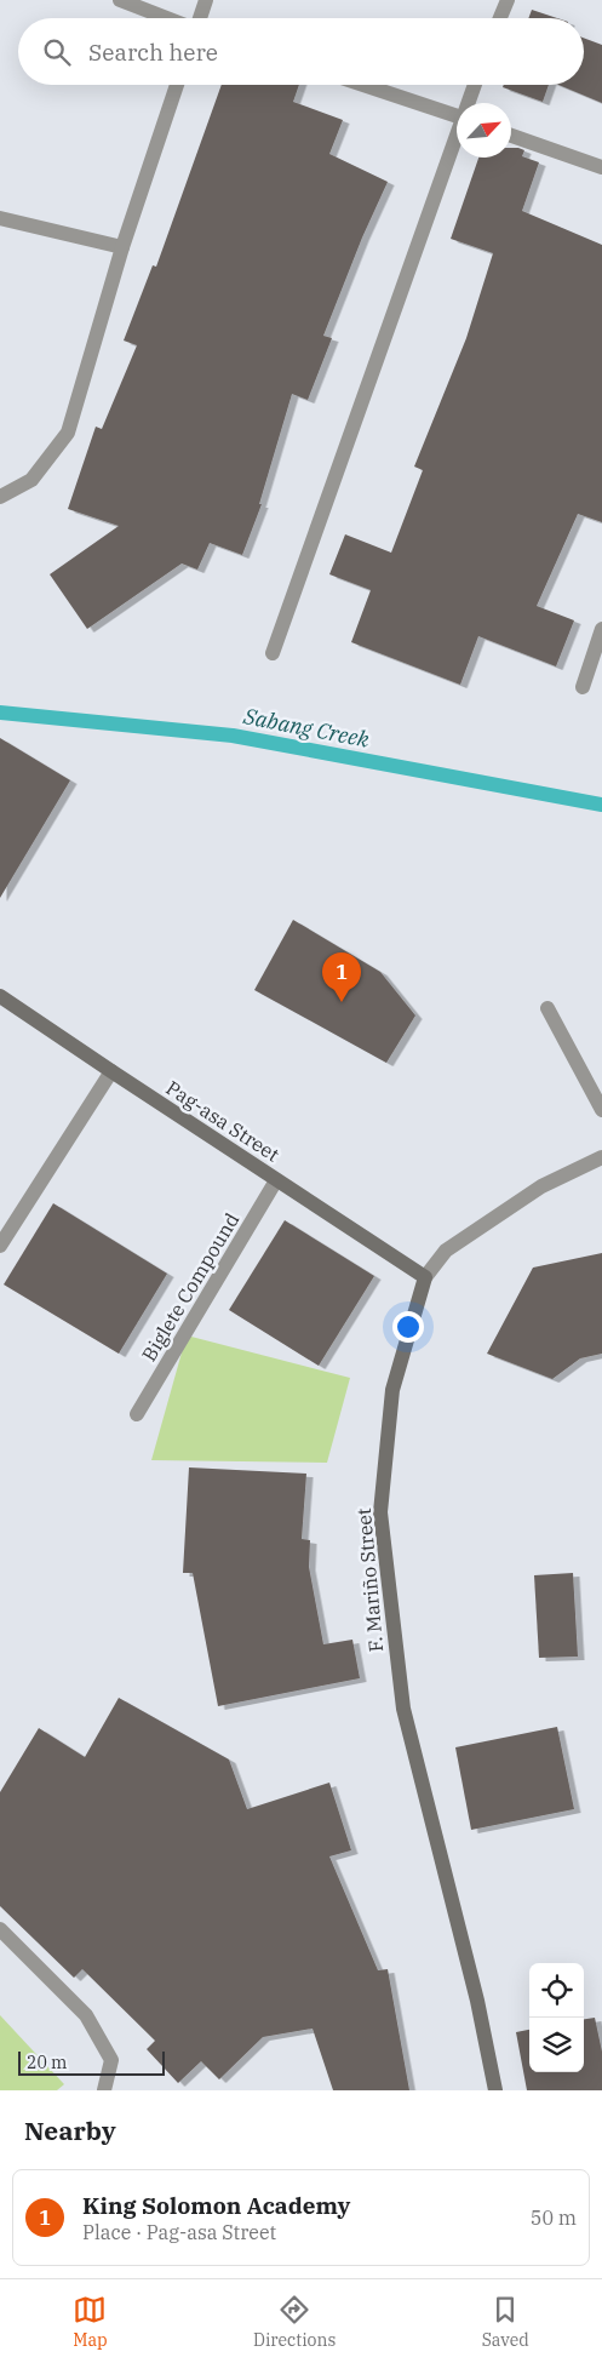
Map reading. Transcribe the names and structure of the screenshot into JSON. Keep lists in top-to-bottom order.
{
  "streets": {
    "street": ["Pag-asa Street", "Biglete Compound", "F. Mariño Street"]
  },
  "crossings": [
    ["Pag-asa Street", "Biglete Compound"],
    ["Pag-asa Street", "F. Mariño Street"]
  ],
  "water": ["Sabang Creek"],
  "scale_bar": "20 m",
  "north": "top right",
  "page": {
    "search": "Search here",
    "pins": "1",
    "scale": "20 m",
    "heading": "Nearby",
    "list": [
      {
        "mark": "1",
        "name": "King Solomon Academy",
        "note": "Place · Pag-asa Street",
        "value": "50 m"
      }
    ],
    "nav": ["Map", "Directions", "Saved"]
  }
}
